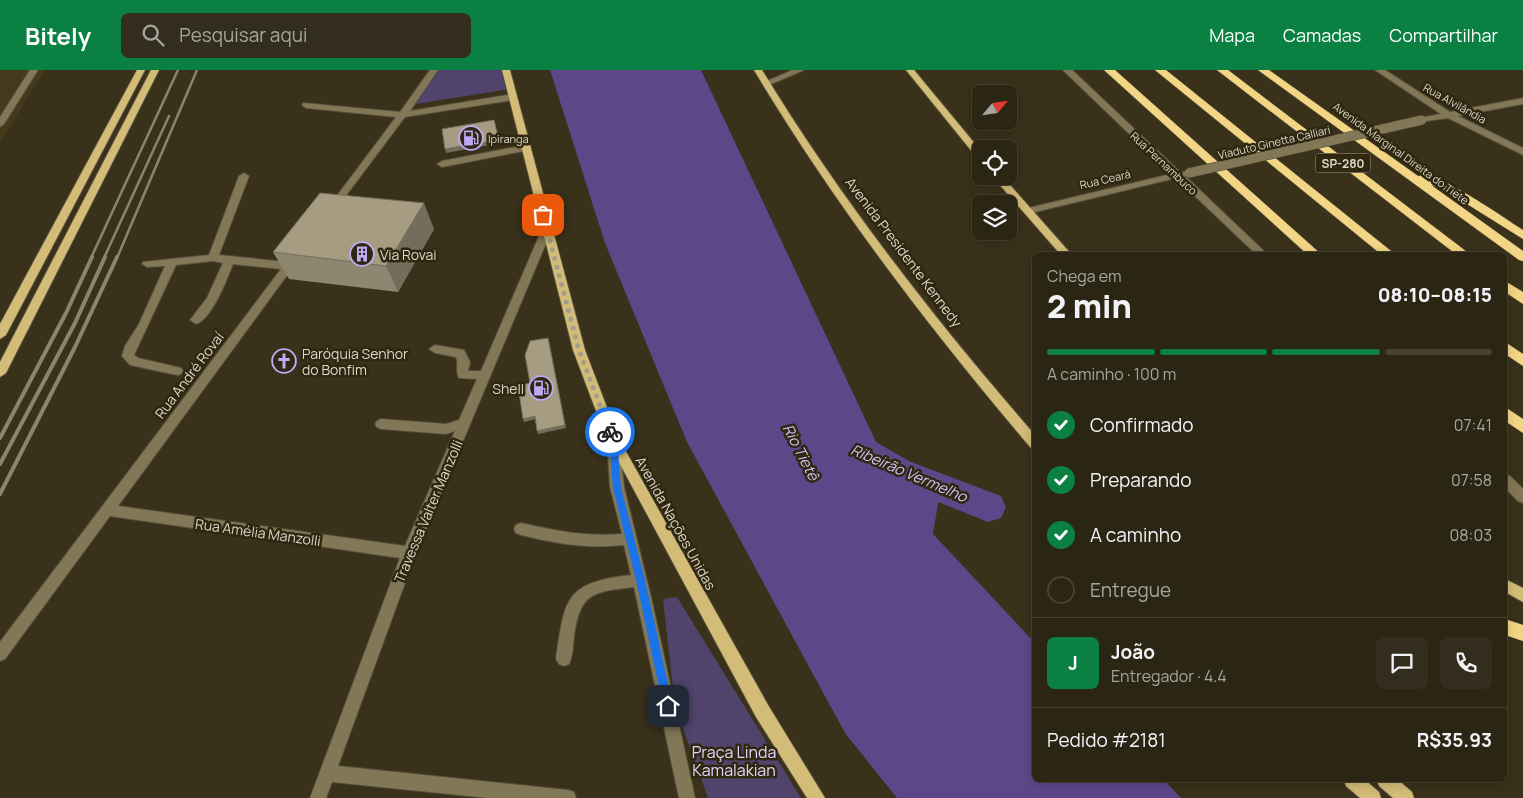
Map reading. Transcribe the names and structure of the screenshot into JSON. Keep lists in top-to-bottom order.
{
  "streets": {
    "highway": ["Avenida Marginal Direita do Tiete", "SP-280"],
    "main road": ["Avenida Presidente Kennedy", "Avenida Nações Unidas"],
    "street": [
      "Rua Alvilândia",
      "Viaduto Ginetta Calliari",
      "Rua Pernambuco",
      "Rua Ceará",
      "Rua André Rovaí",
      "Travessa Valter Manzolli",
      "Rua Amélia Manzolli"
    ]
  },
  "crossings": [
    ["Rua Alvilândia", "Viaduto Ginetta Calliari"],
    ["Viaduto Ginetta Calliari", "Rua Ceará"],
    ["Rua Pernambuco", "Rua Ceará"],
    ["Rua André Rovaí", "Rua Amélia Manzolli"],
    ["Travessa Valter Manzolli", "Avenida Nações Unidas"],
    ["Travessa Valter Manzolli", "Rua Amélia Manzolli"]
  ],
  "water": ["Rio Tietê", "Ribeirão Vermelho"],
  "parks": ["Praça Linda Kamalakian"],
  "places": {
    "fuel station": ["Ipiranga", "Shell"],
    "building": ["Via Rovai"],
    "church": ["Paróquia Senhor do Bonfim"]
  },
  "north": "top right",
  "page": {
    "header": "Bitely",
    "search": "Pesquisar aqui",
    "nav": ["Mapa", "Camadas", "Compartilhar"],
    "heading": ["2 min", "Chega em", "08:10–08:15"],
    "panel": [
      "João",
      "Entregador · 4.4",
      "Pedido #2181",
      "R$35.93"
    ],
    "bar": "A caminho · 100 m",
    "list": [
      ["Confirmado", "07:41"],
      ["Preparando", "07:58"],
      ["A caminho", "08:03"],
      "Entregue"
    ],
    "round": "J"
  }
}
